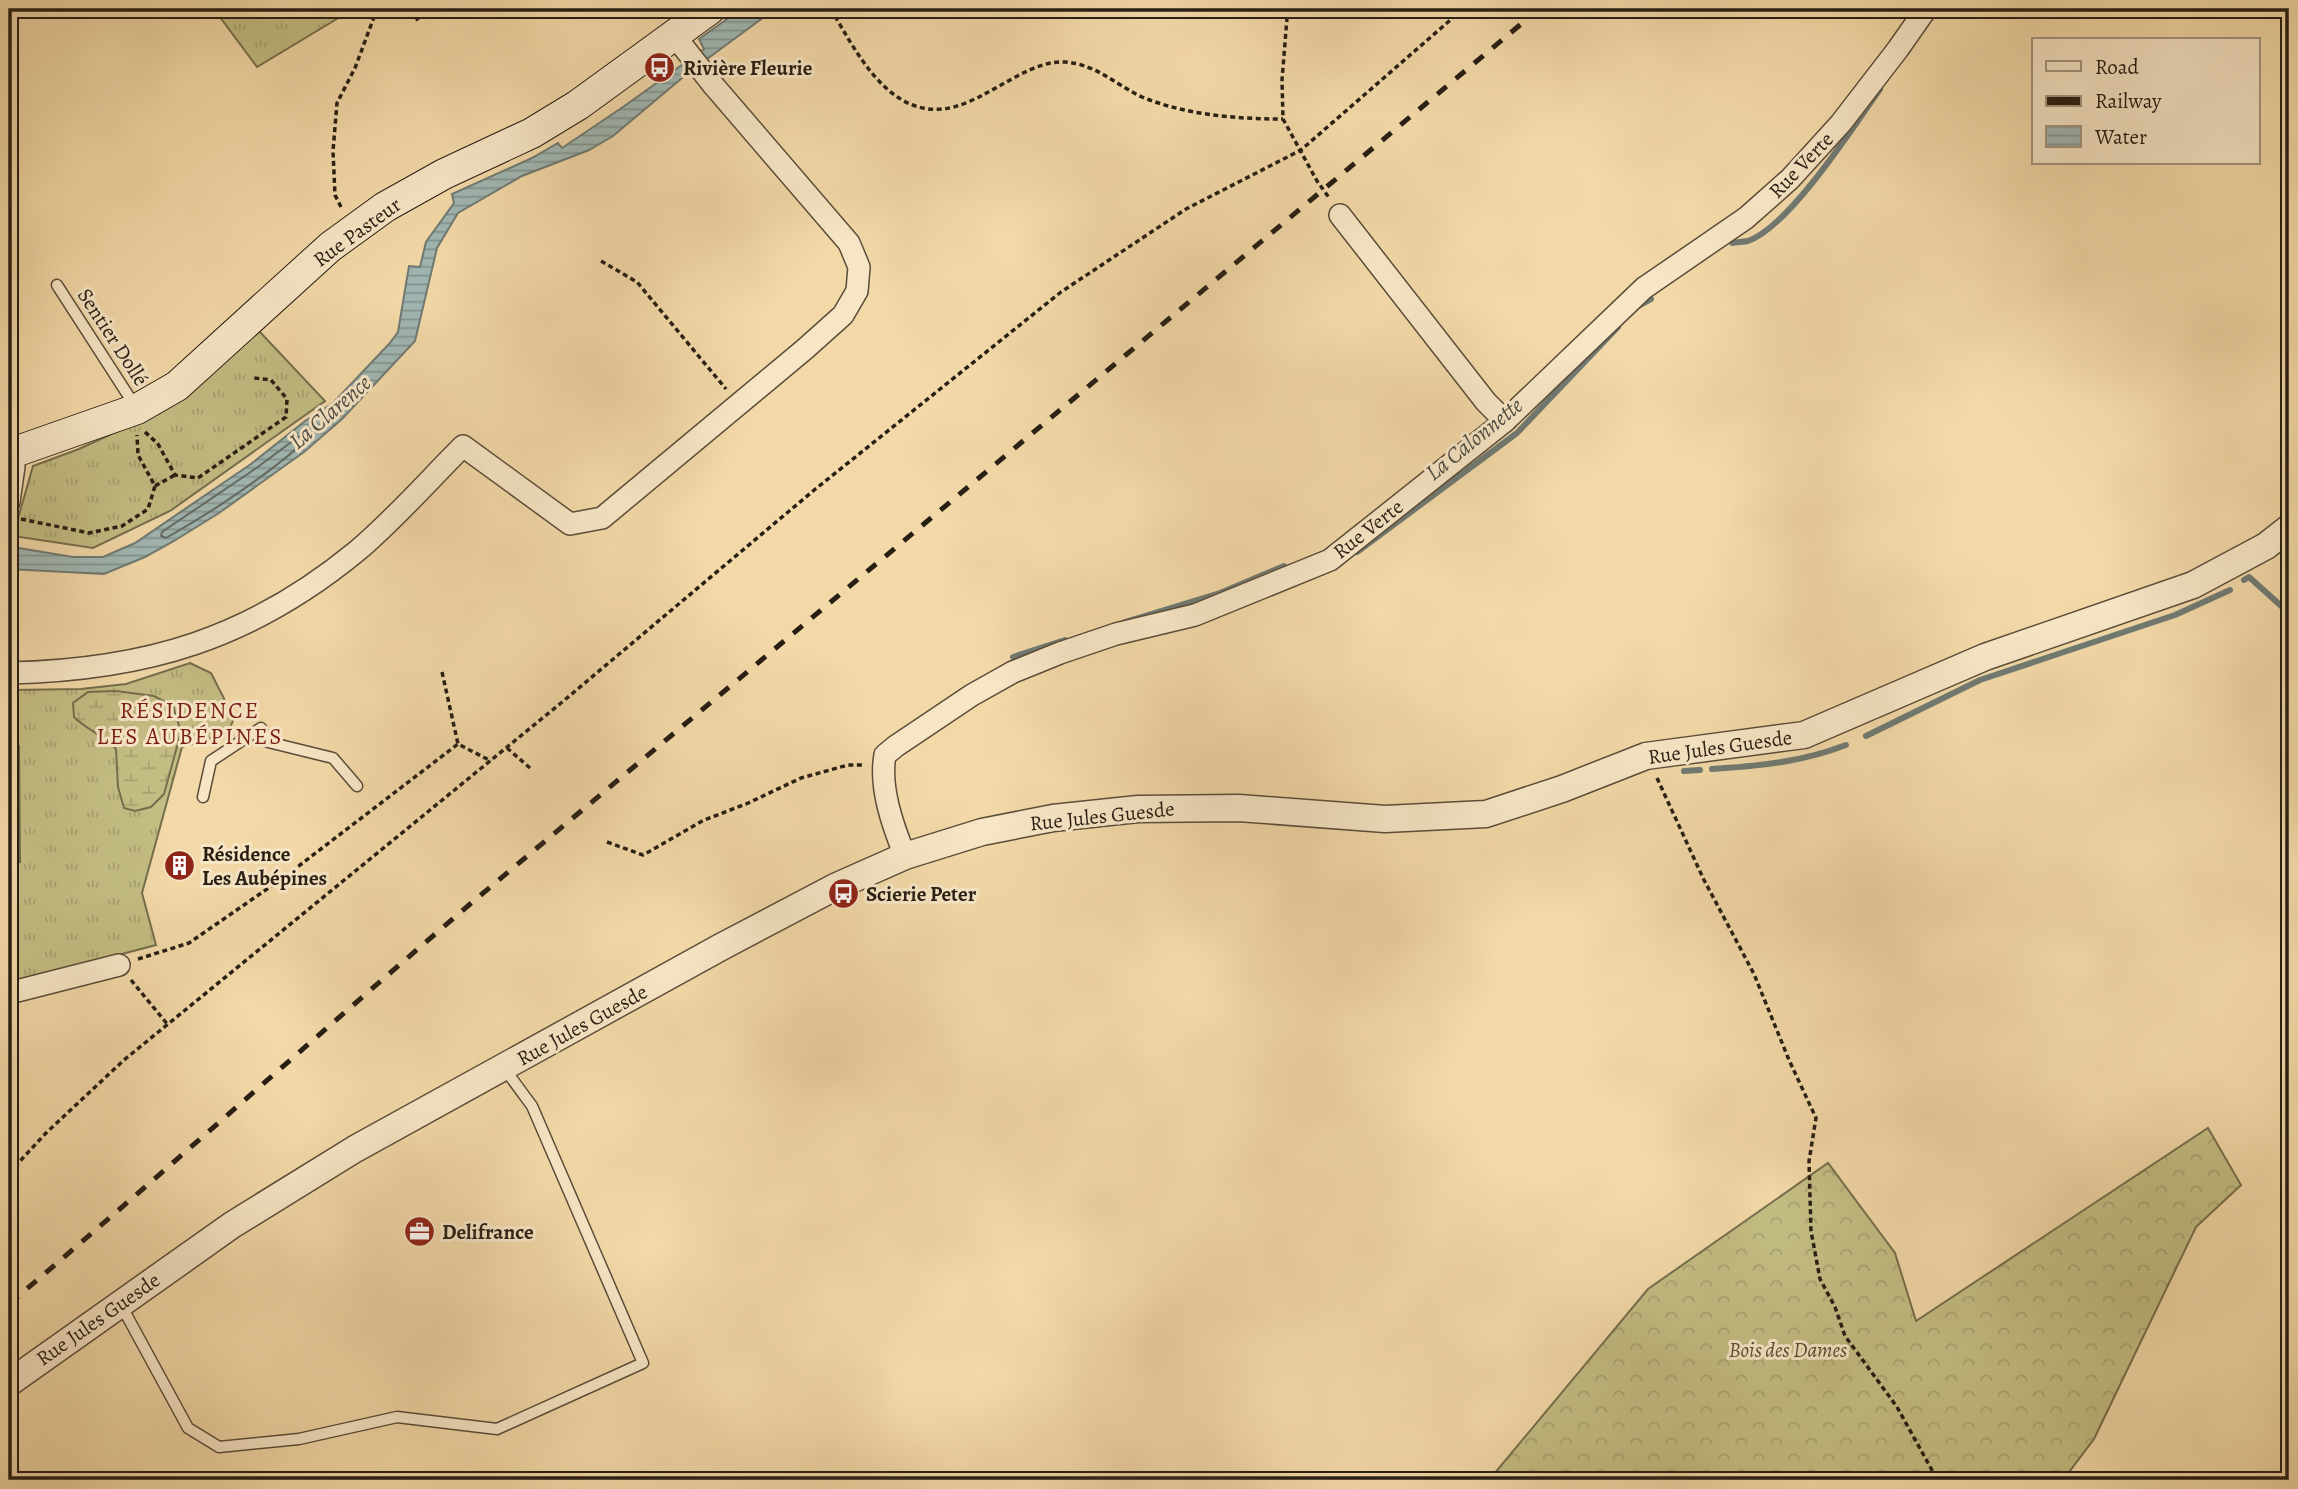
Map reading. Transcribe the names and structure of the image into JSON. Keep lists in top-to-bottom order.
{
  "streets": {
    "main road": ["Rue Pasteur"],
    "street": ["Rue Verte", "Rue Jules Guesde"],
    "lane": ["Sentier Dollé"]
  },
  "crossings": [
    ["Rue Pasteur", "Sentier Dollé"]
  ],
  "districts": ["RÉSIDENCE LES AUBÉPINES"],
  "water": ["La Clarence", "La Calonnette"],
  "parks": ["Bois des Dames"],
  "places": {
    "bus stop": ["Rivière Fleurie", "Scierie Peter"],
    "building": ["Résidence Les Aubépines"],
    "office": ["Delifrance"]
  },
  "legend": ["Road", "Railway", "Water"]
}
